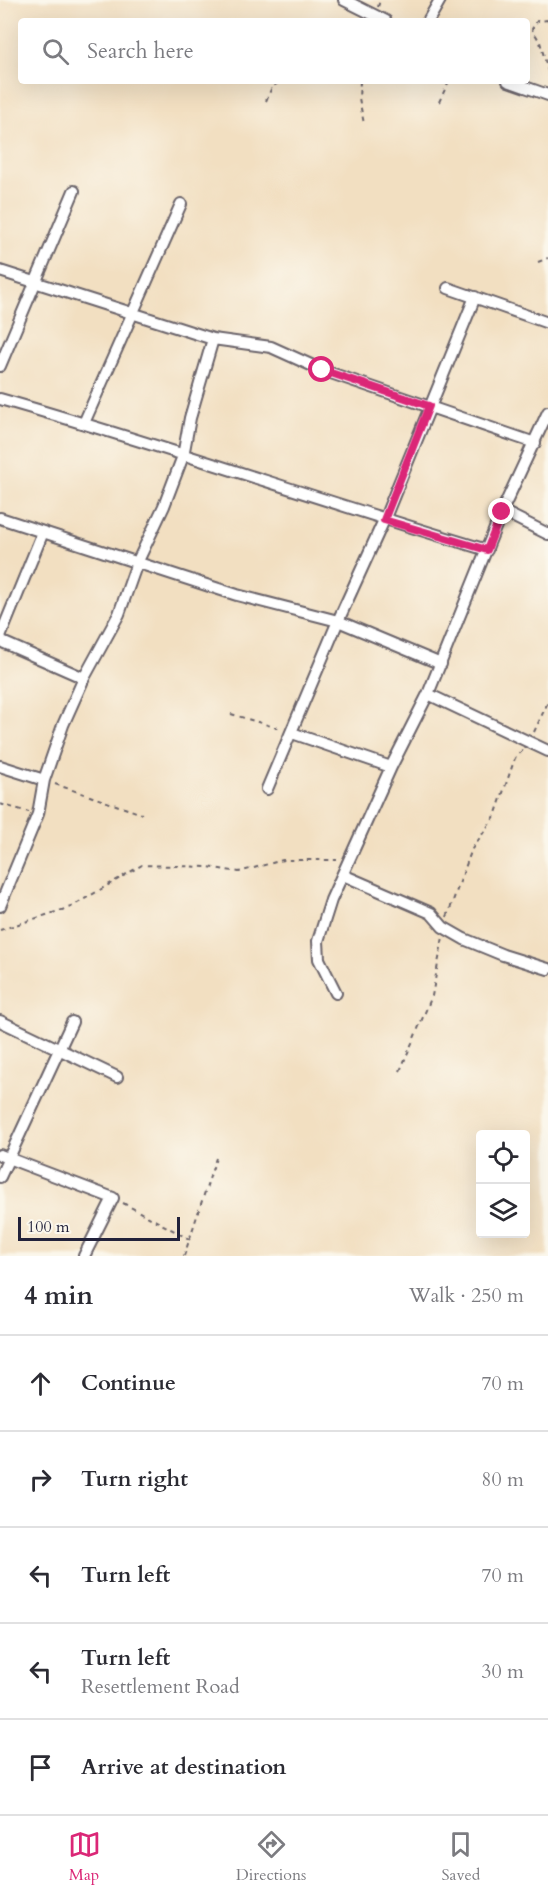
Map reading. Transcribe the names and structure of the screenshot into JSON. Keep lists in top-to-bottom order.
{
  "scale_bar": "100 m",
  "page": {
    "search": "Search here",
    "scale": "100 m",
    "heading": ["4 min", "Walk · 250 m"],
    "list": [
      ["Continue", "70 m"],
      ["Turn right", "80 m"],
      ["Turn left", "70 m"],
      ["Turn left", "Resettlement Road", "30 m"],
      "Arrive at destination"
    ],
    "nav": ["Map", "Directions", "Saved"]
  }
}
